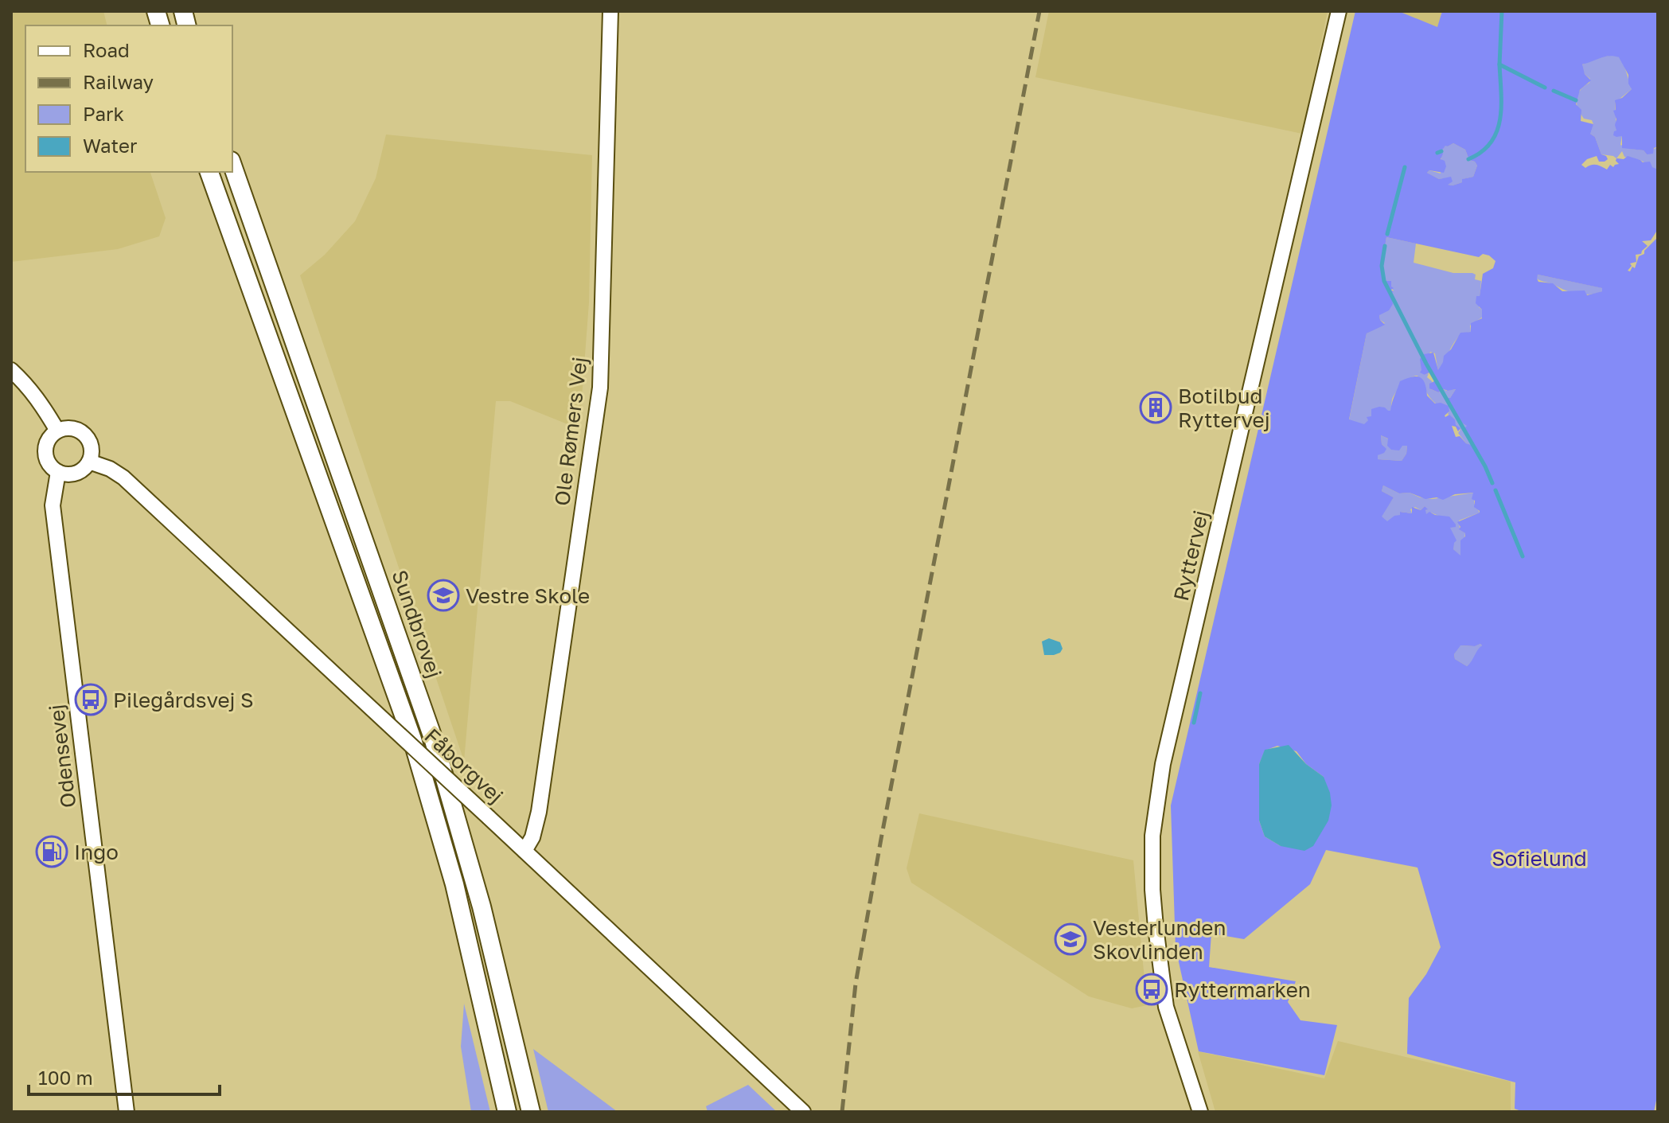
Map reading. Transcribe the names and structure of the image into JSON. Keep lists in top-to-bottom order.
{
  "streets": {
    "main road": ["Sundbrovej"],
    "street": [
      "Ole Rømers Vej",
      "Ryttervej",
      "Odensevej",
      "Fåborgvej"
    ]
  },
  "crossings": [
    ["Ole Rømers Vej", "Fåborgvej"],
    ["Odensevej", "Fåborgvej"]
  ],
  "parks": ["Sofielund"],
  "places": {
    "building": ["Botilbud Ryttervej"],
    "school or university": ["Vestre Skole", "Vesterlunden Skovlinden"],
    "bus stop": ["Pilegårdsvej S", "Ryttermarken"],
    "fuel station": ["Ingo"]
  },
  "legend": [
    "Road",
    "Railway",
    "Park",
    "Water"
  ],
  "scale_bar": "100 m"
}
